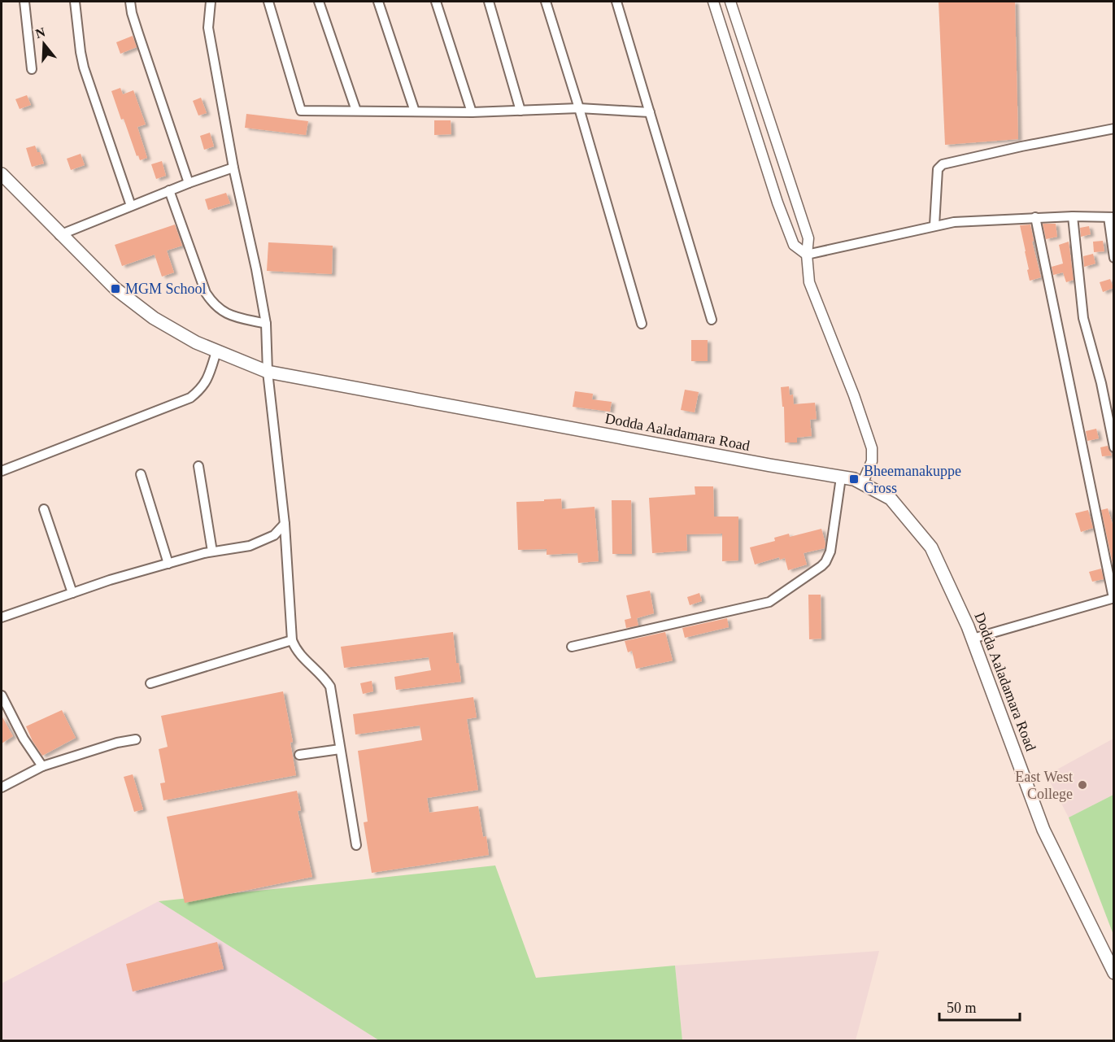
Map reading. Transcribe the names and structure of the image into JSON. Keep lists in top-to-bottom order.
{
  "streets": {
    "main road": ["Dodda Aaladamara Road"]
  },
  "places": {
    "transit": ["MGM School", "Bheemanakuppe Cross"],
    "other": ["East West College"]
  },
  "scale_bar": "50 m",
  "north": "top"
}
